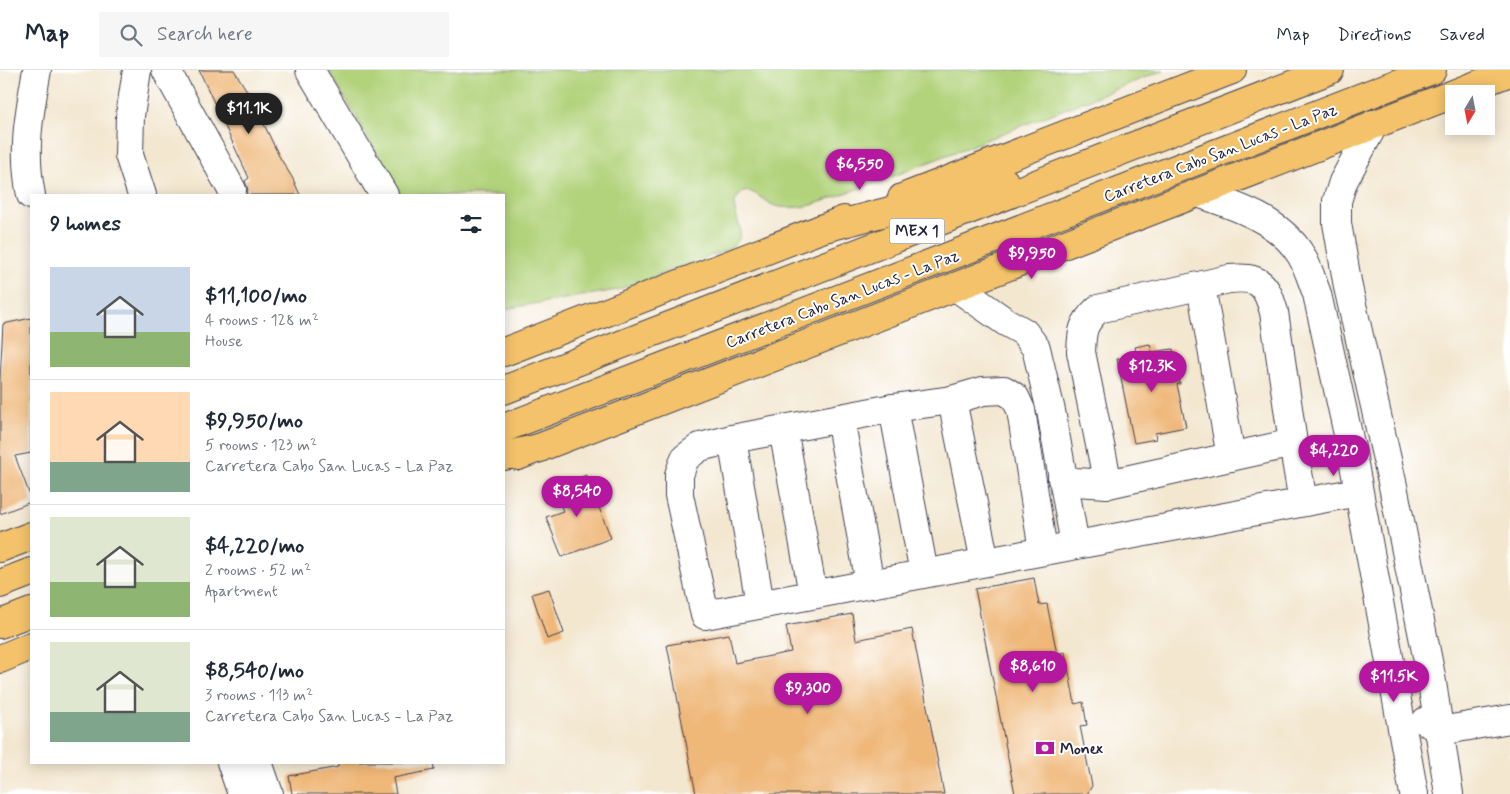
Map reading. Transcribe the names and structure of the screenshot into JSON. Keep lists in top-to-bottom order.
{
  "streets": {
    "main road": ["Carretera Cabo San Lucas - La Paz", "MEX 1"]
  },
  "places": {
    "bank": ["Monex"]
  },
  "north": "bottom",
  "page": {
    "header": "Map",
    "search": "Search here",
    "nav": ["Map", "Directions", "Saved"],
    "price": [
      "$11.1K",
      "$6,550",
      "$9,950",
      "$12.3K",
      "$4,220",
      "$8,540",
      "$8,610",
      "$11.5K",
      "$9,300"
    ],
    "heading": "9 homes",
    "list": [
      {
        "name": "$11,100/mo",
        "note": "4 rooms · 128 m² · House"
      },
      {
        "name": "$9,950/mo",
        "note": "5 rooms · 123 m² · Carretera Cabo San Lucas - La Paz"
      },
      {
        "name": "$4,220/mo",
        "note": "2 rooms · 52 m² · Apartment"
      },
      {
        "name": "$8,540/mo",
        "note": "3 rooms · 113 m² · Carretera Cabo San Lucas - La Paz"
      }
    ]
  }
}
